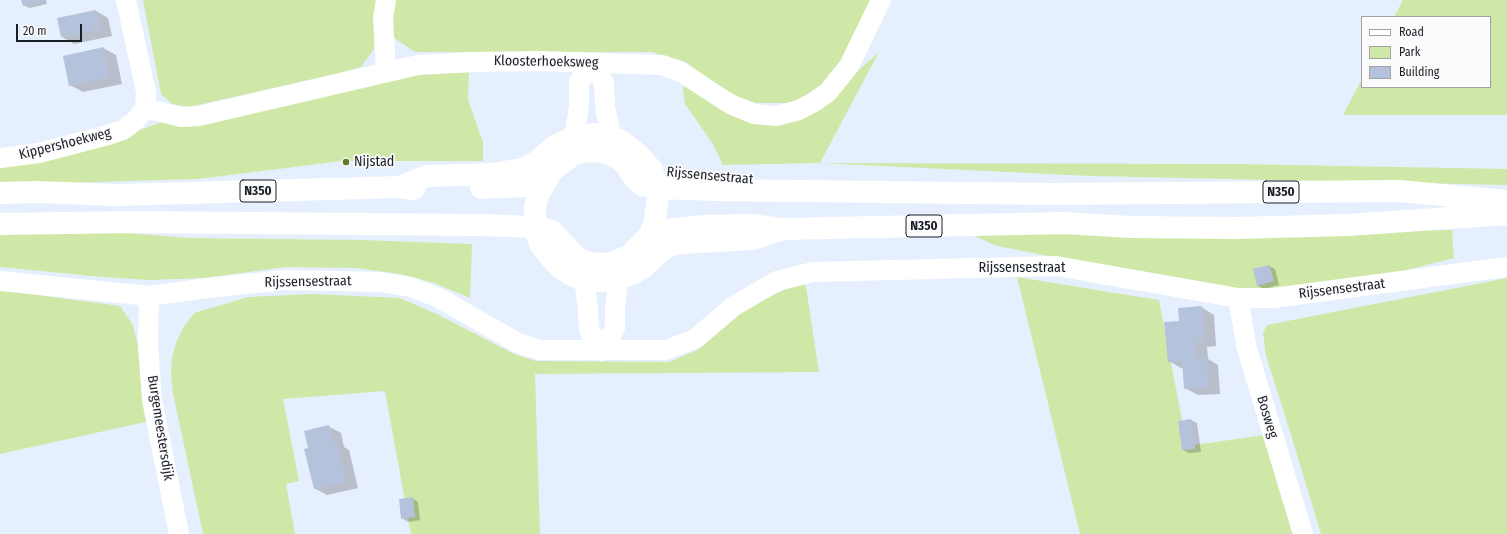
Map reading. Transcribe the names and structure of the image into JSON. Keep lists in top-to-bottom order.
{
  "streets": {
    "main road": ["Rijssensestraat", "N350"],
    "street": [
      "Kloosterhoeksweg",
      "Kippershoekweg",
      "Bosweg",
      "Burgemeestersdijk"
    ]
  },
  "crossings": [
    ["Kloosterhoeksweg", "Kippershoekweg"],
    ["Rijssensestraat", "N350"],
    ["Rijssensestraat", "Bosweg"],
    ["Rijssensestraat", "Burgemeestersdijk"]
  ],
  "places": ["Nijstad"],
  "legend": ["Road", "Park", "Building"],
  "scale_bar": "20 m"
}
